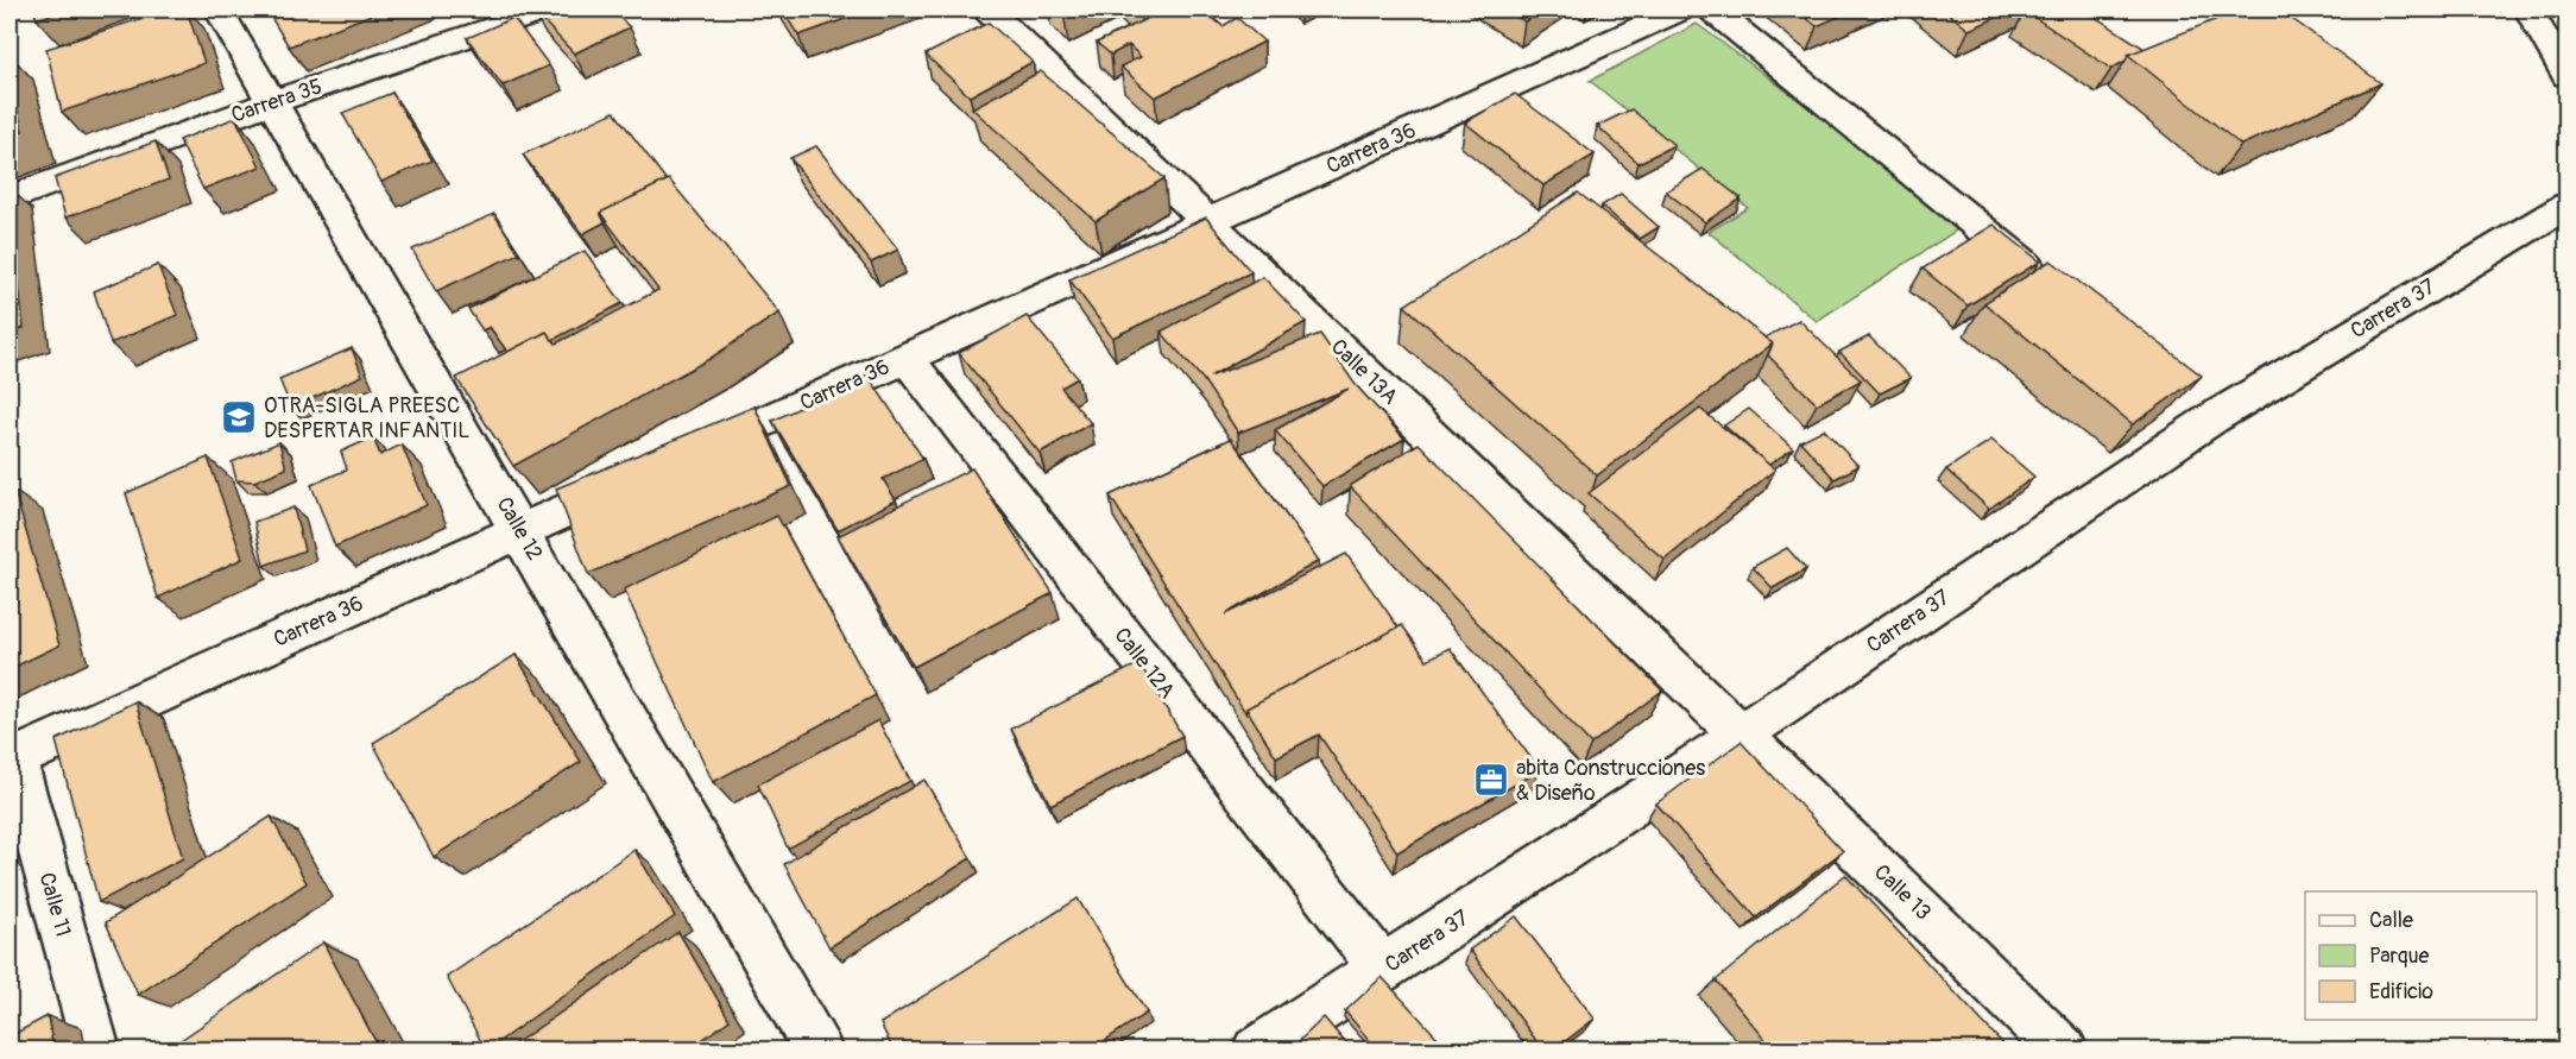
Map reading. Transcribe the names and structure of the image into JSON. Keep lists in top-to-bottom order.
{
  "streets": {
    "street": [
      "Carrera 35",
      "Carrera 36",
      "Carrera 37",
      "Calle 13A",
      "Calle 12",
      "Calle 12A",
      "Calle 13",
      "Calle 11"
    ]
  },
  "crossings": [
    ["Carrera 35", "Calle 12"],
    ["Carrera 36", "Calle 13A"],
    ["Carrera 36", "Calle 12"],
    ["Carrera 36", "Calle 12A"],
    ["Carrera 36", "Calle 11"],
    ["Carrera 37", "Calle 13A"],
    ["Carrera 37", "Calle 12A"],
    ["Carrera 37", "Calle 13"],
    ["Calle 13A", "Calle 13"]
  ],
  "places": {
    "school or university": ["OTRA-SIGLA PREESC DESPERTAR INFANTIL"],
    "office": ["abita Construcciones & Diseño"]
  },
  "legend": ["Calle", "Parque", "Edificio"]
}
